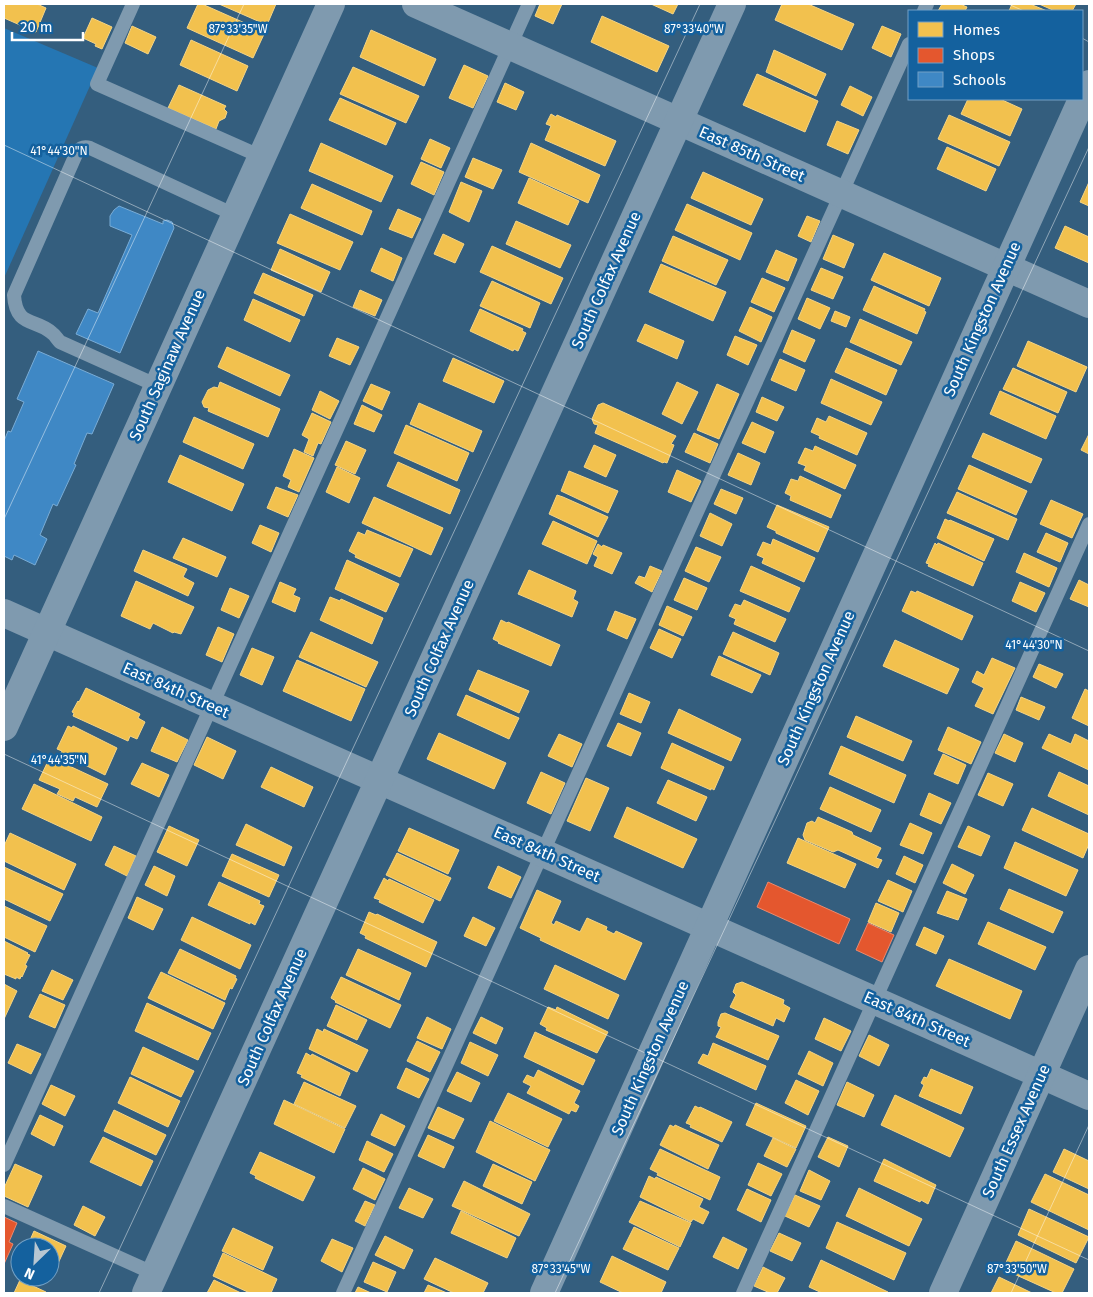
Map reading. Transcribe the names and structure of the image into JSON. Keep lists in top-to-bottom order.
{
  "streets": {
    "street": [
      "East 85th Street",
      "South Colfax Avenue",
      "South Kingston Avenue",
      "South Saginaw Avenue",
      "East 84th Street",
      "South Essex Avenue"
    ]
  },
  "crossings": [
    ["East 85th Street", "South Colfax Avenue"],
    ["East 85th Street", "South Kingston Avenue"],
    ["South Colfax Avenue", "East 84th Street"],
    ["South Kingston Avenue", "East 84th Street"],
    ["South Saginaw Avenue", "East 84th Street"],
    ["East 84th Street", "South Essex Avenue"]
  ],
  "legend": ["Homes", "Shops", "Schools"],
  "scale_bar": "20 m",
  "north": "bottom left",
  "coordinates": [
    "87°33'40\"W",
    "87°33'35\"W",
    "41°44'30\"N",
    "41°44'35\"N",
    "87°33'45\"W",
    "87°33'50\"W"
  ]
}
